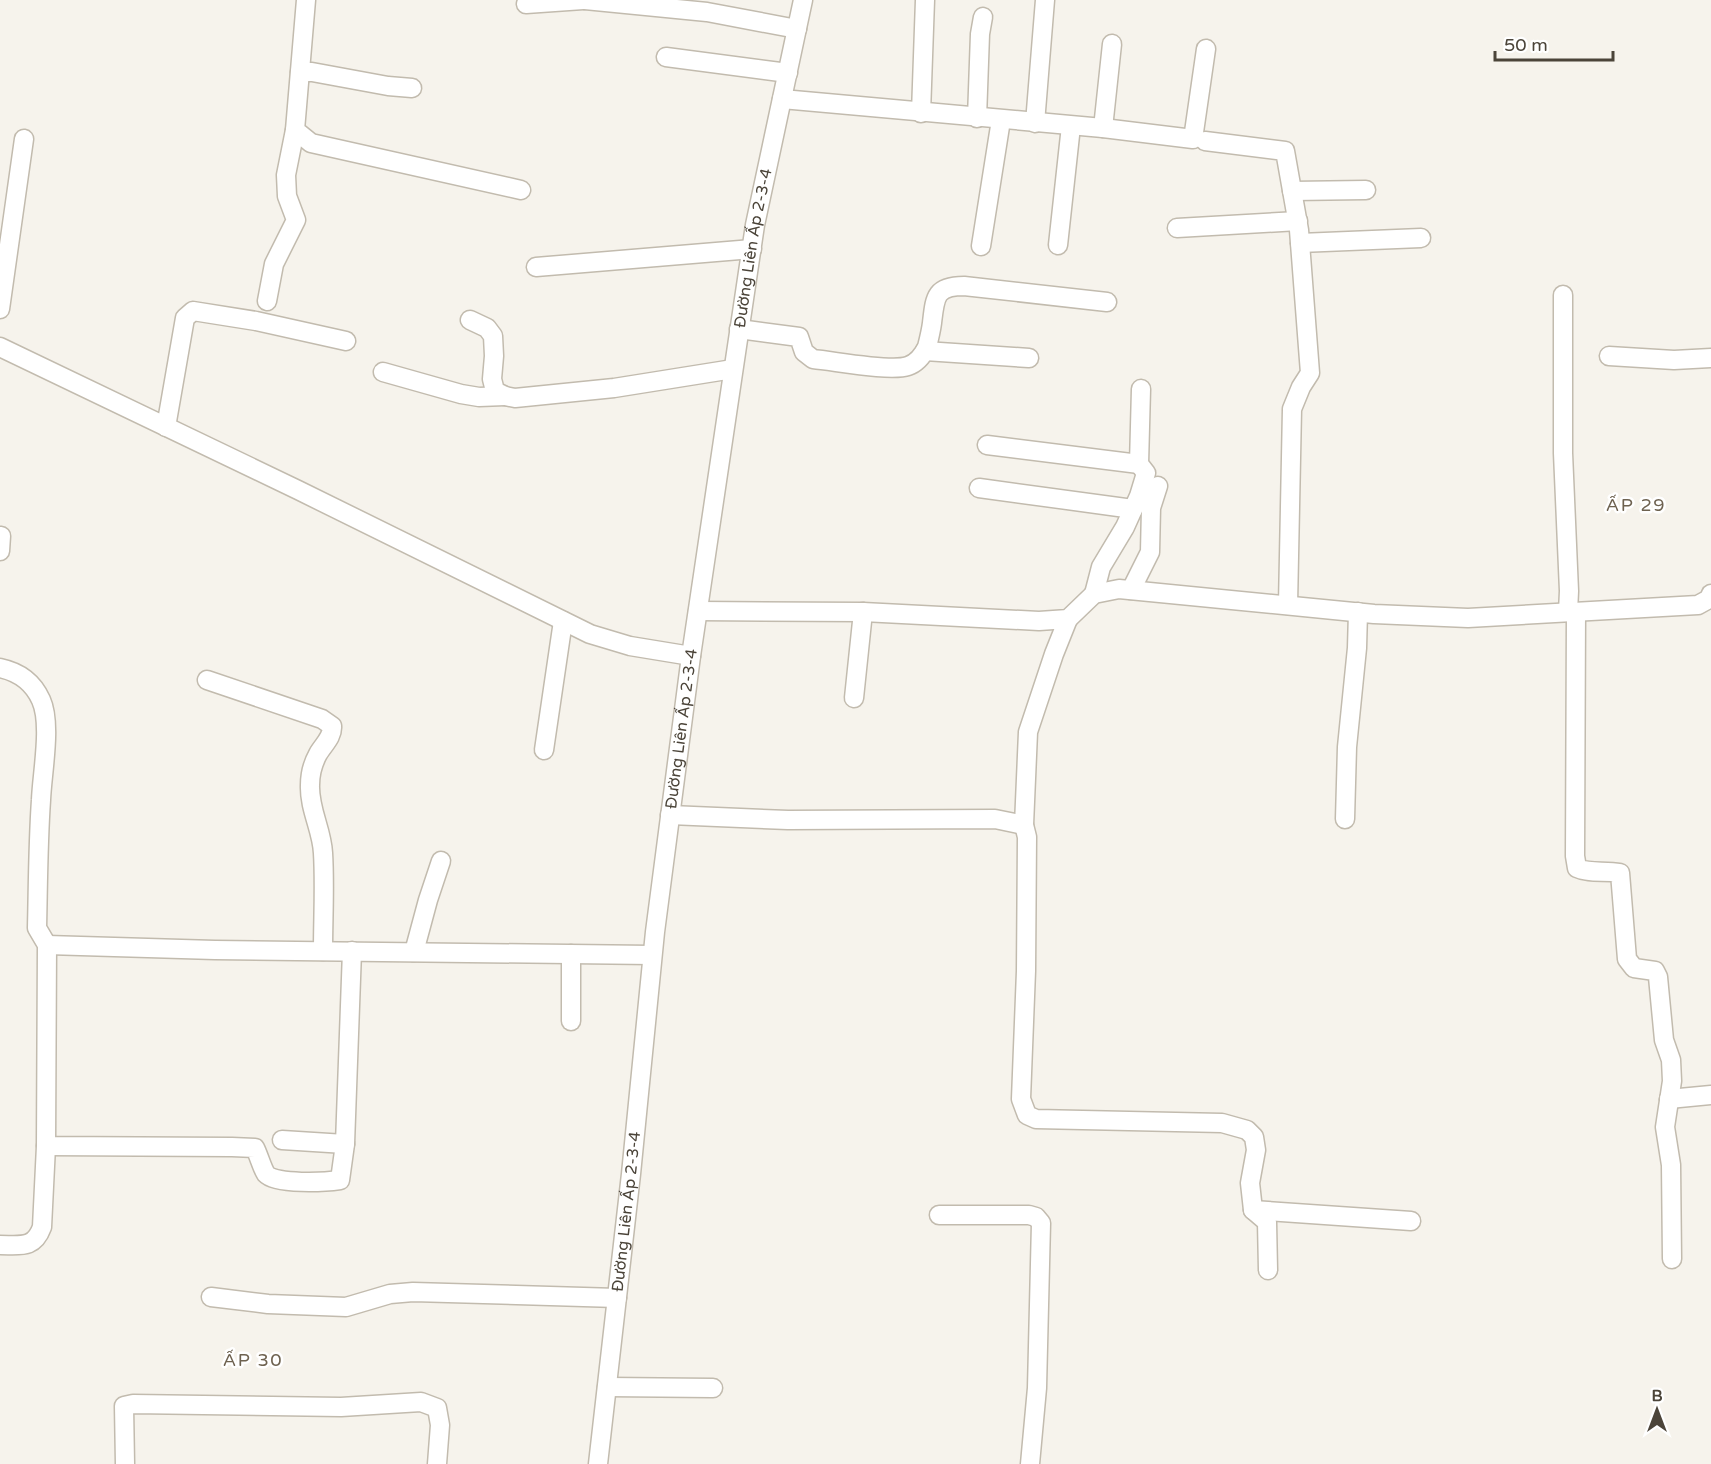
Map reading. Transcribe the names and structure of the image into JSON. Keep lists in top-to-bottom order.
{
  "streets": {
    "street": ["Đường Liên Ấp 2-3-4"]
  },
  "districts": ["ẤP 29", "ẤP 30"],
  "scale_bar": "50 m",
  "north": "top"
}
